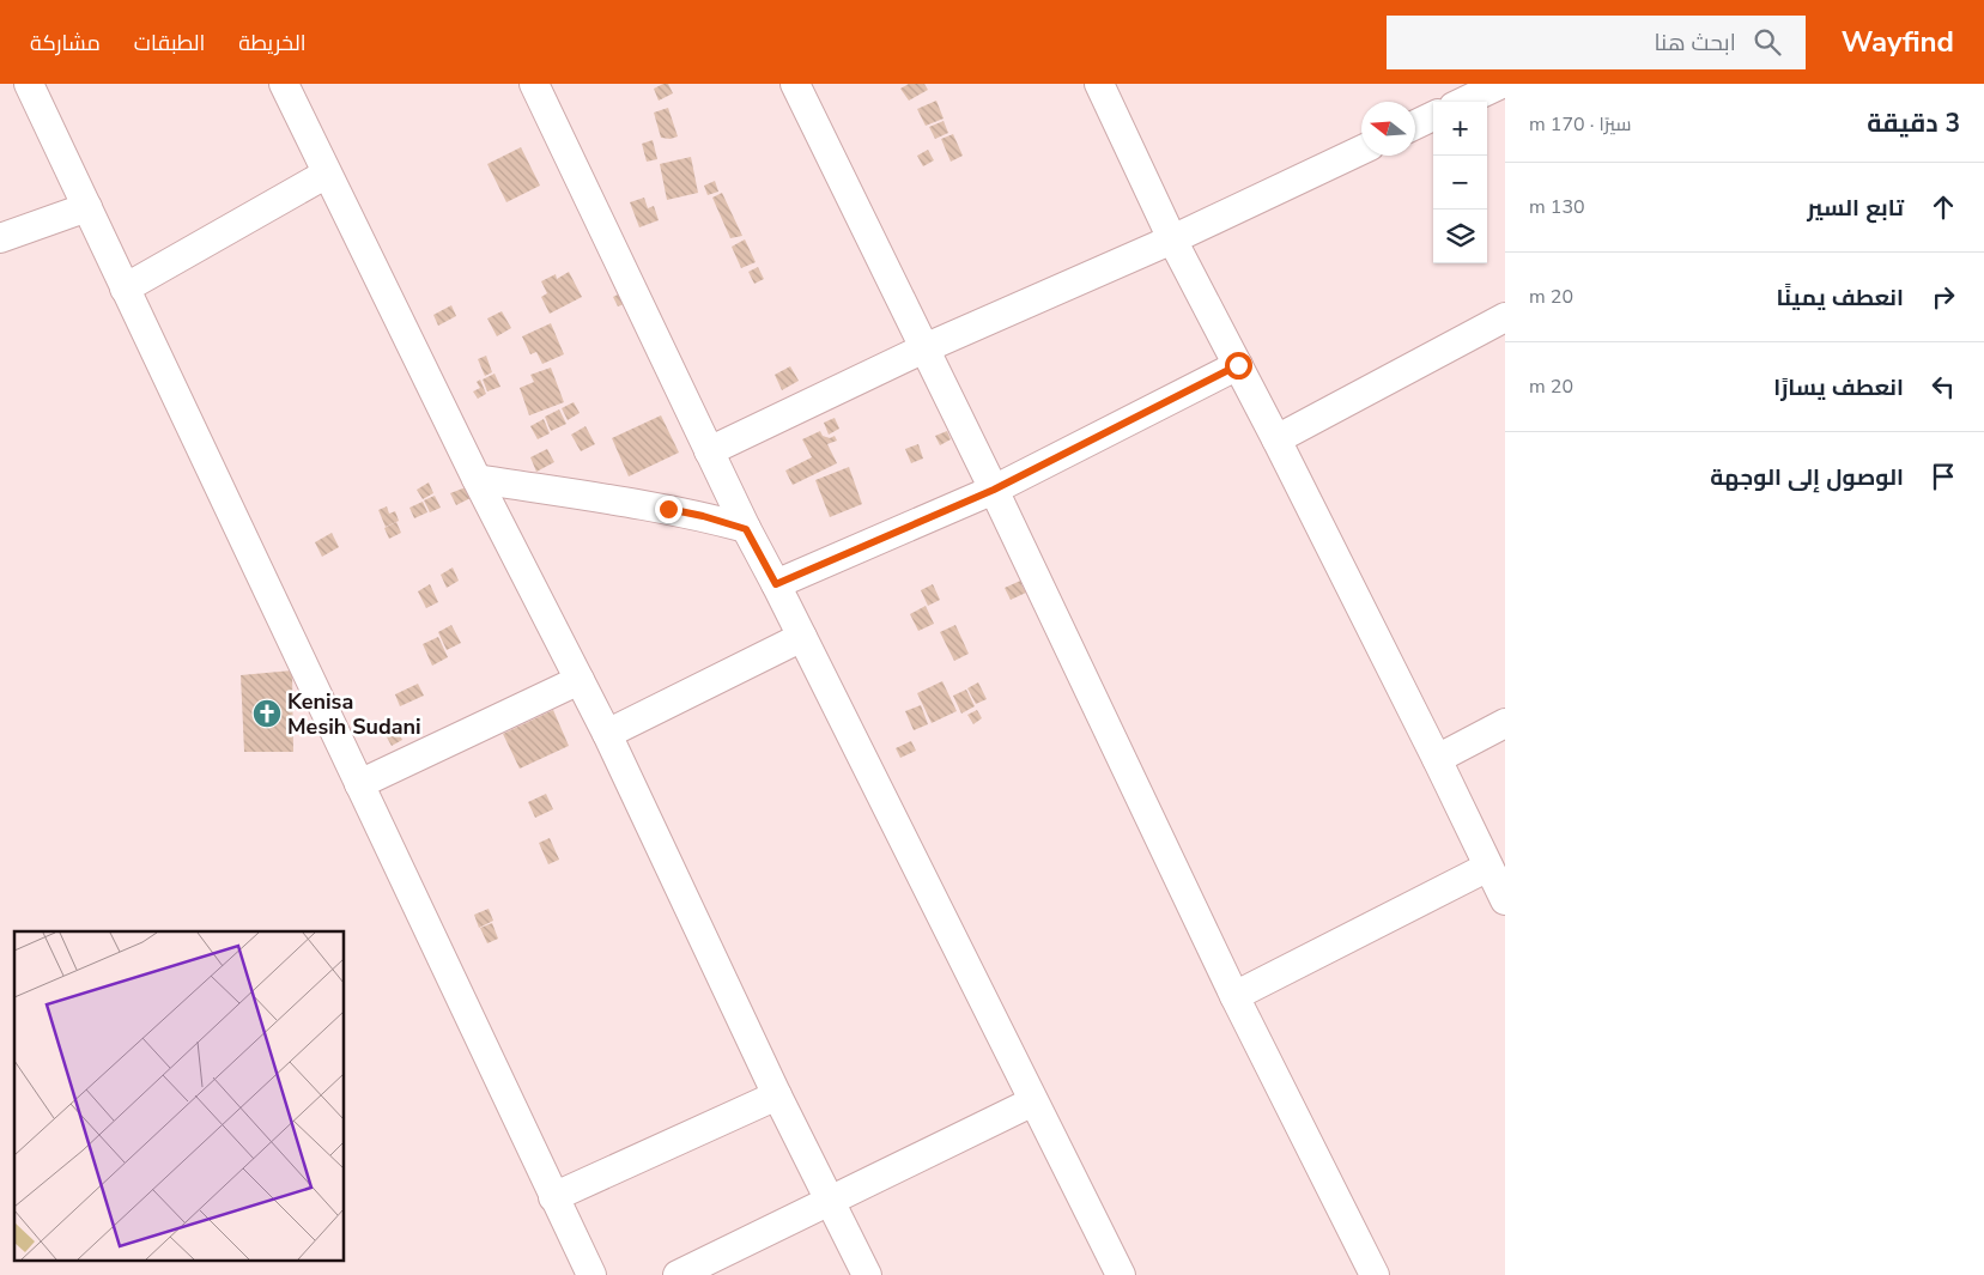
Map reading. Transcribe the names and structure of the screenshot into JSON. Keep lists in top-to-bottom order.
{
  "places": {
    "church": ["Kenisa Mesih Sudani"]
  },
  "north": "left",
  "page": {
    "header": "Wayfind",
    "search": "ابحث هنا",
    "nav": ["الخريطة", "الطبقات", "مشاركة"],
    "heading": ["3 دقيقة", "سيرًا · 170 m"],
    "map_buttons": ["+", "−"],
    "list": [
      ["تابع السير", "130 m"],
      ["انعطف يمينًا", "20 m"],
      ["انعطف يسارًا", "20 m"],
      "الوصول إلى الوجهة"
    ]
  }
}
